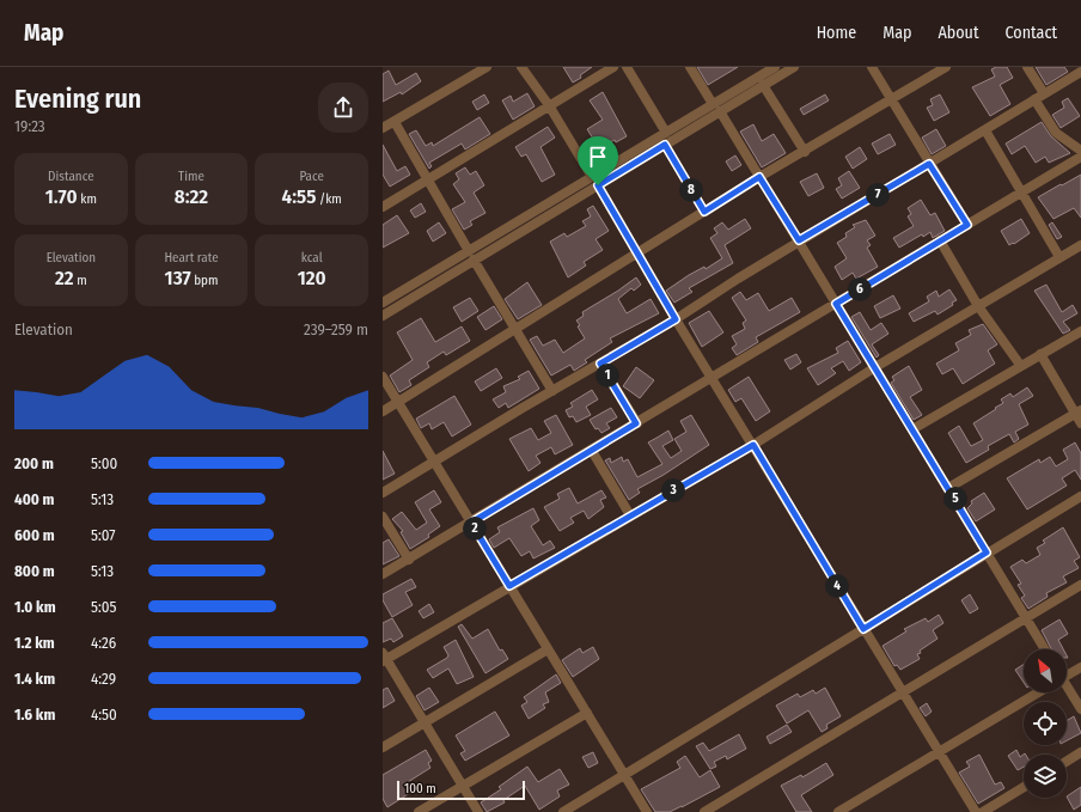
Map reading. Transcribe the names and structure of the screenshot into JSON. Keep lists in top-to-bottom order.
{
  "scale_bar": "100 m",
  "north": "top left",
  "page": {
    "header": "Map",
    "nav": [
      "Home",
      "Map",
      "About",
      "Contact"
    ],
    "heading": ["Evening run", "19:23"],
    "stats": [
      ["Distance", "1.70 km"],
      ["Time", "8:22"],
      ["Pace", "4:55 /km"],
      ["Elevation", "22 m"],
      ["Heart rate", "137 bpm"],
      ["kcal", "120"]
    ],
    "pins": [
      "8",
      "7",
      "6",
      "1",
      "3",
      "5",
      "2",
      "4"
    ],
    "chart": ["Elevation", "239–259 m"],
    "list": [
      {
        "name": "200 m",
        "note": "5:00"
      },
      {
        "name": "400 m",
        "note": "5:13"
      },
      {
        "name": "600 m",
        "note": "5:07"
      },
      {
        "name": "800 m",
        "note": "5:13"
      },
      {
        "name": "1.0 km",
        "note": "5:05"
      },
      {
        "name": "1.2 km",
        "note": "4:26"
      },
      {
        "name": "1.4 km",
        "note": "4:29"
      },
      {
        "name": "1.6 km",
        "note": "4:50"
      }
    ],
    "scale": "100 m"
  }
}
